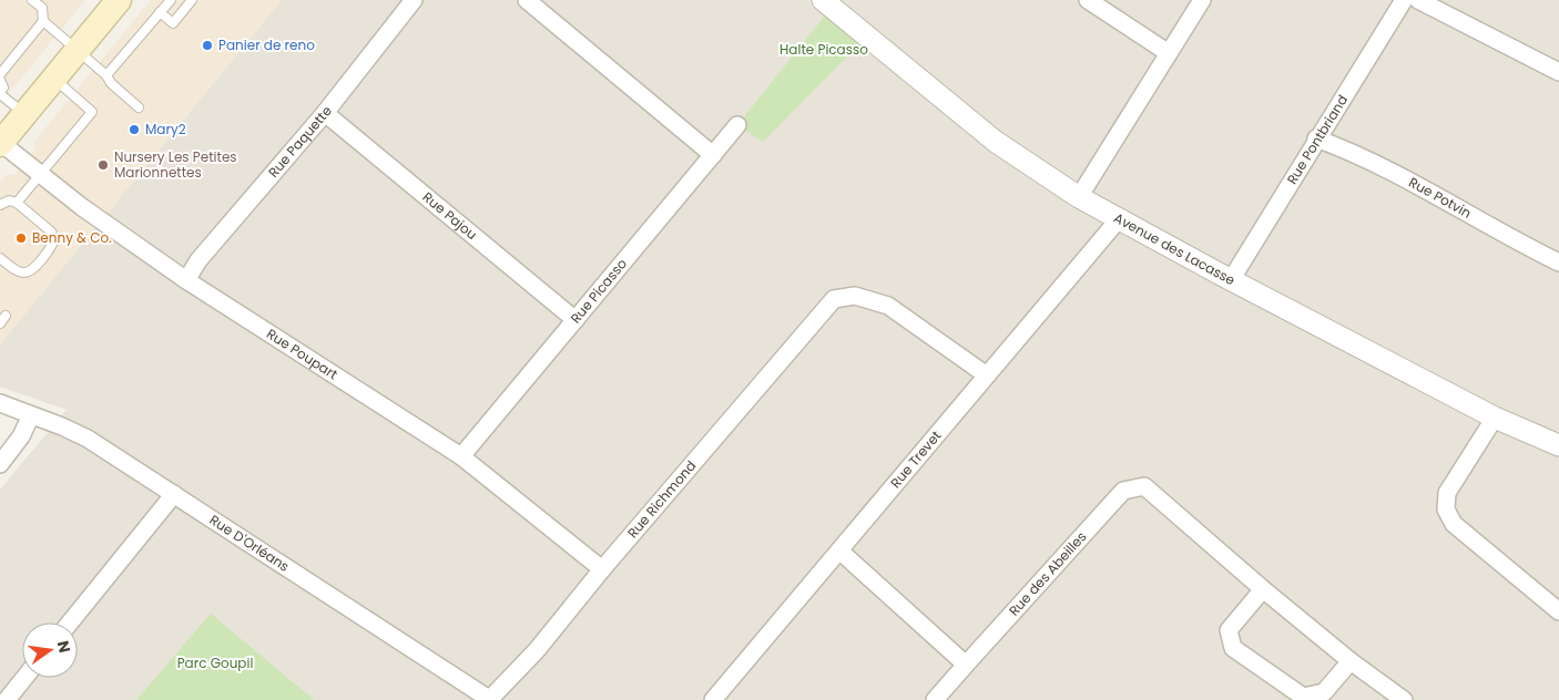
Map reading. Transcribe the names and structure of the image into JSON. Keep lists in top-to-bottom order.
{
  "streets": {
    "street": [
      "Rue Pontbriand",
      "Rue Paquette",
      "Rue Potvin",
      "Rue Pajou",
      "Avenue des Lacasse",
      "Rue Picasso",
      "Rue Poupart",
      "Rue Trevet",
      "Rue Richmond",
      "Rue D'Orléans",
      "Rue des Abeilles"
    ]
  },
  "crossings": [
    ["Rue Pontbriand", "Rue Potvin"],
    ["Rue Pontbriand", "Avenue des Lacasse"],
    ["Rue Paquette", "Rue Pajou"],
    ["Rue Paquette", "Rue Poupart"],
    ["Rue Pajou", "Rue Picasso"],
    ["Avenue des Lacasse", "Rue Trevet"],
    ["Rue Picasso", "Rue Poupart"],
    ["Rue Poupart", "Rue Richmond"],
    ["Rue Trevet", "Rue Richmond"],
    ["Rue Richmond", "Rue D'Orléans"]
  ],
  "parks": ["Halte Picasso", "Parc Goupil"],
  "places": [
    "Panier de reno",
    "Mary2",
    "Nursery Les Petites Marionnettes",
    "Benny & Co."
  ],
  "north": "right"
}
